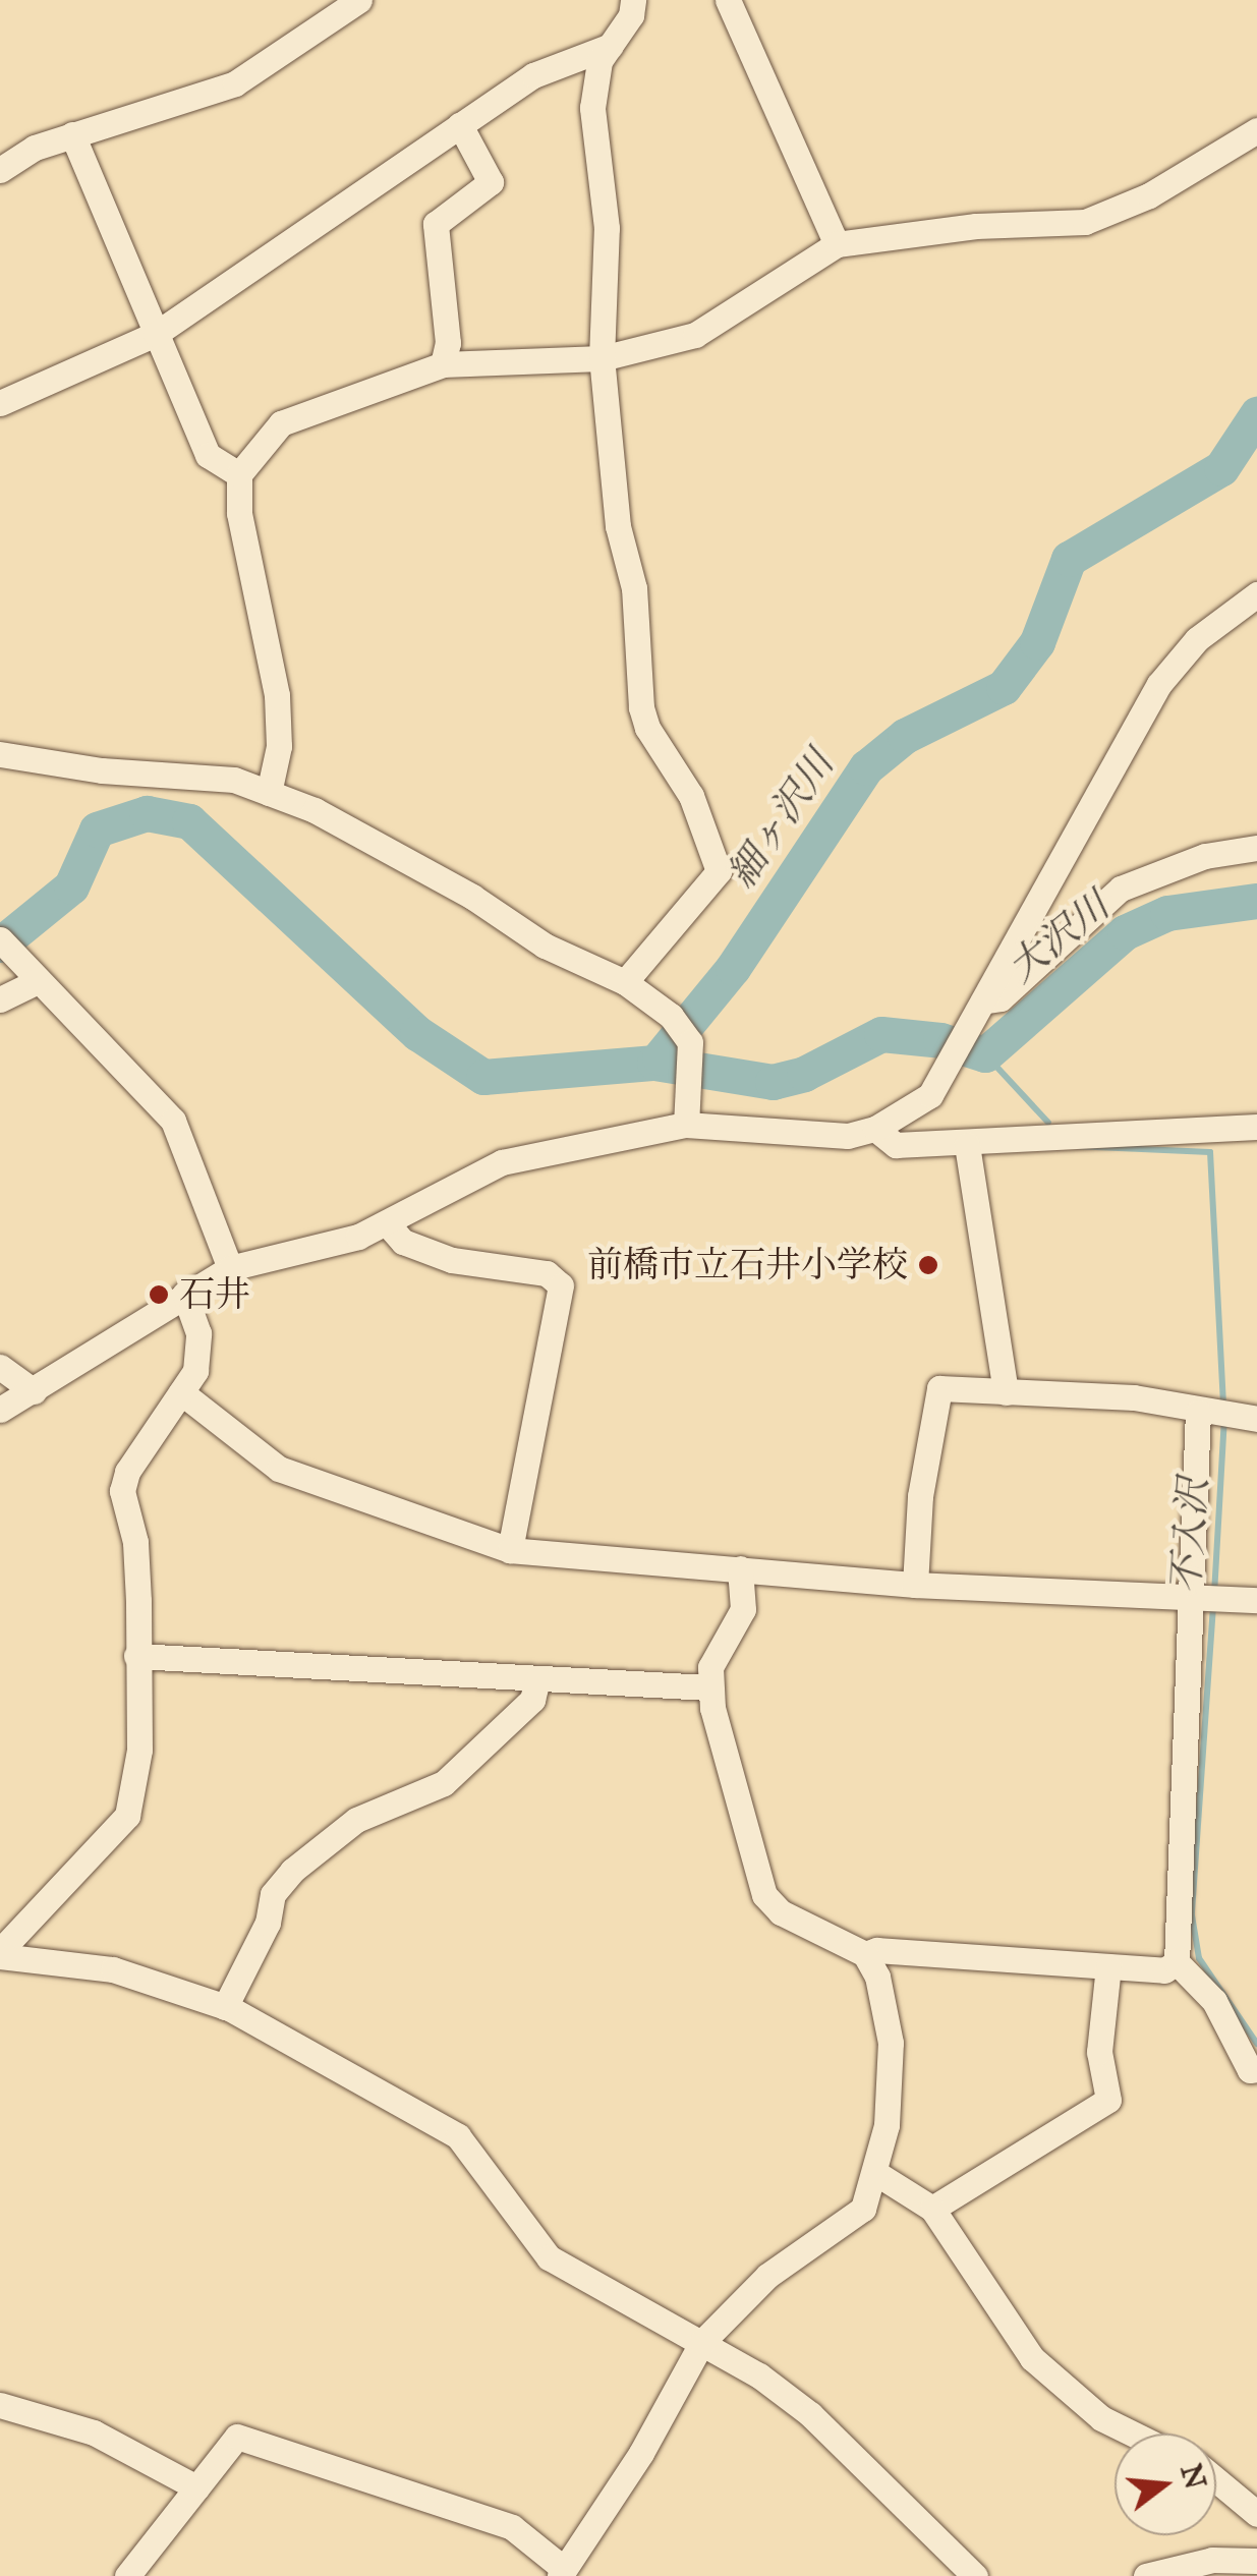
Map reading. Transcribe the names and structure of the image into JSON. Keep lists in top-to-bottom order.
{
  "water": ["細ヶ沢川", "大沢川", "不入沢"],
  "places": ["前橋市立石井小学校", "石井"],
  "north": "right"
}
